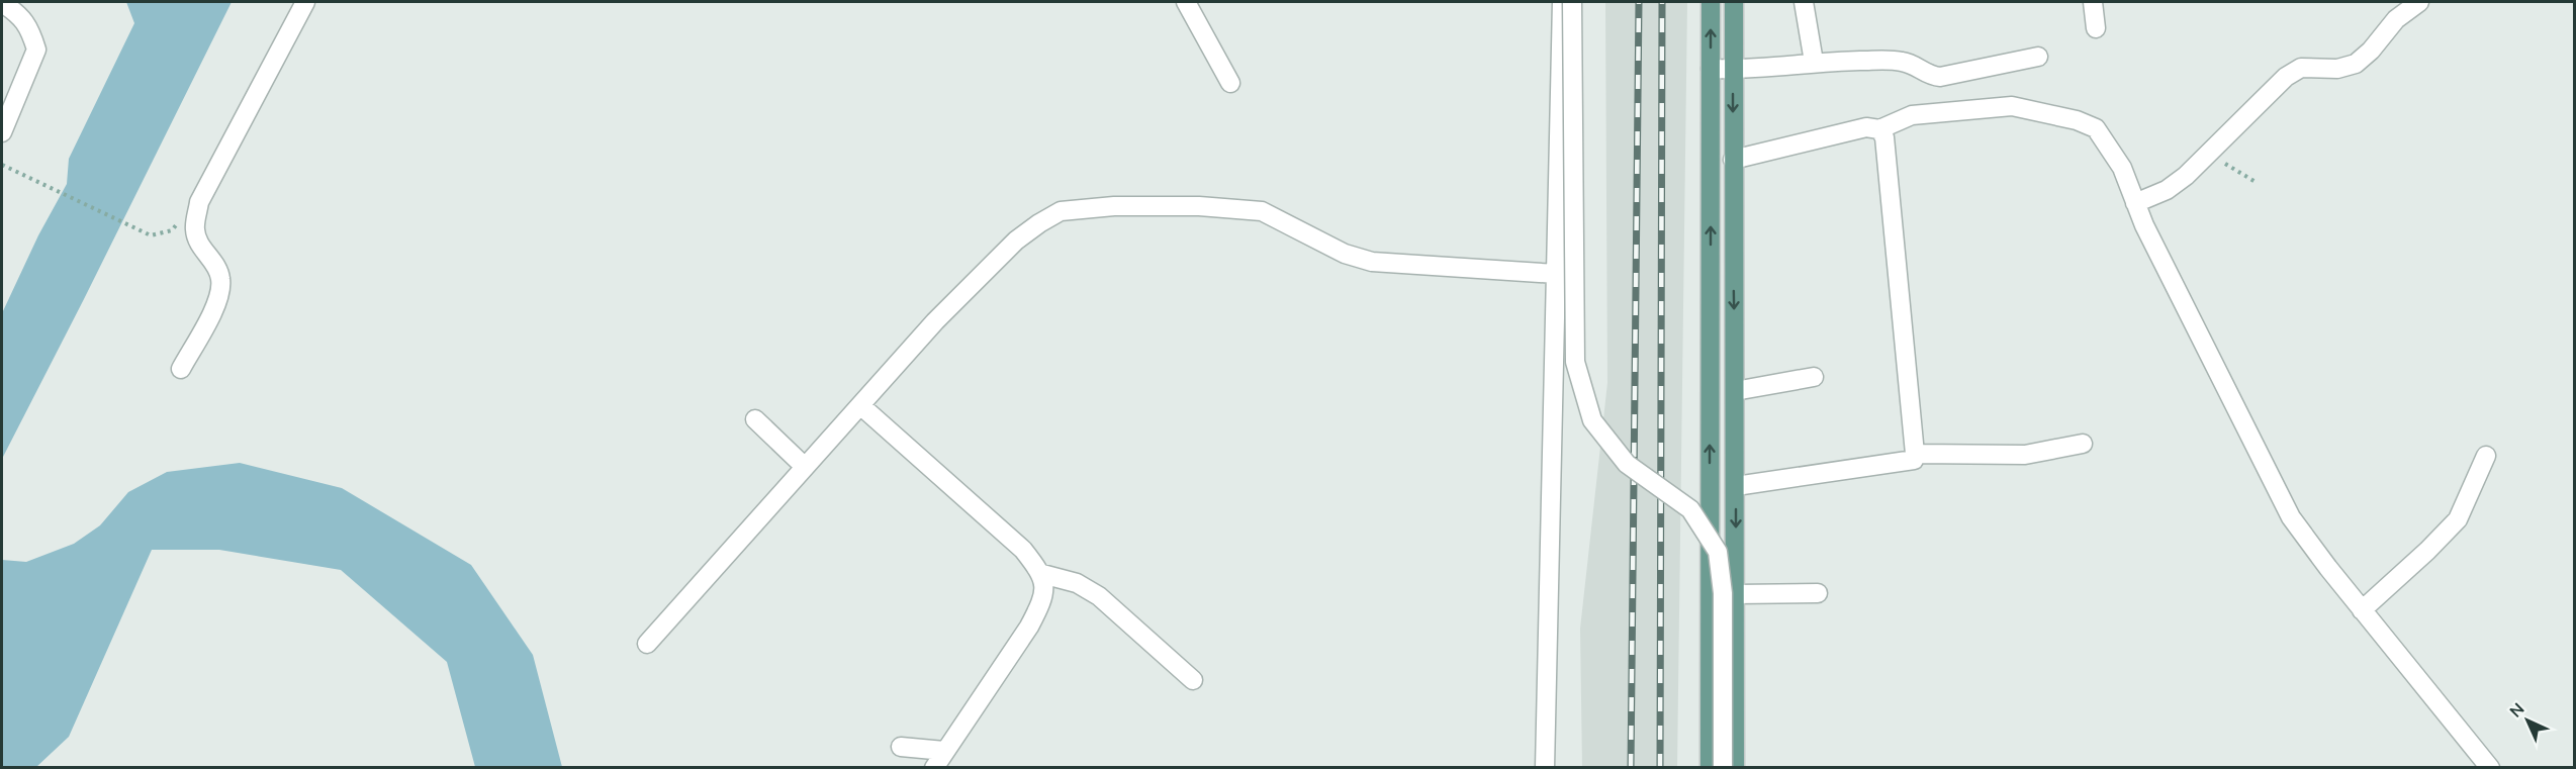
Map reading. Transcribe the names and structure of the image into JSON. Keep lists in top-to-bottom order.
{
  "north": "top left"
}
